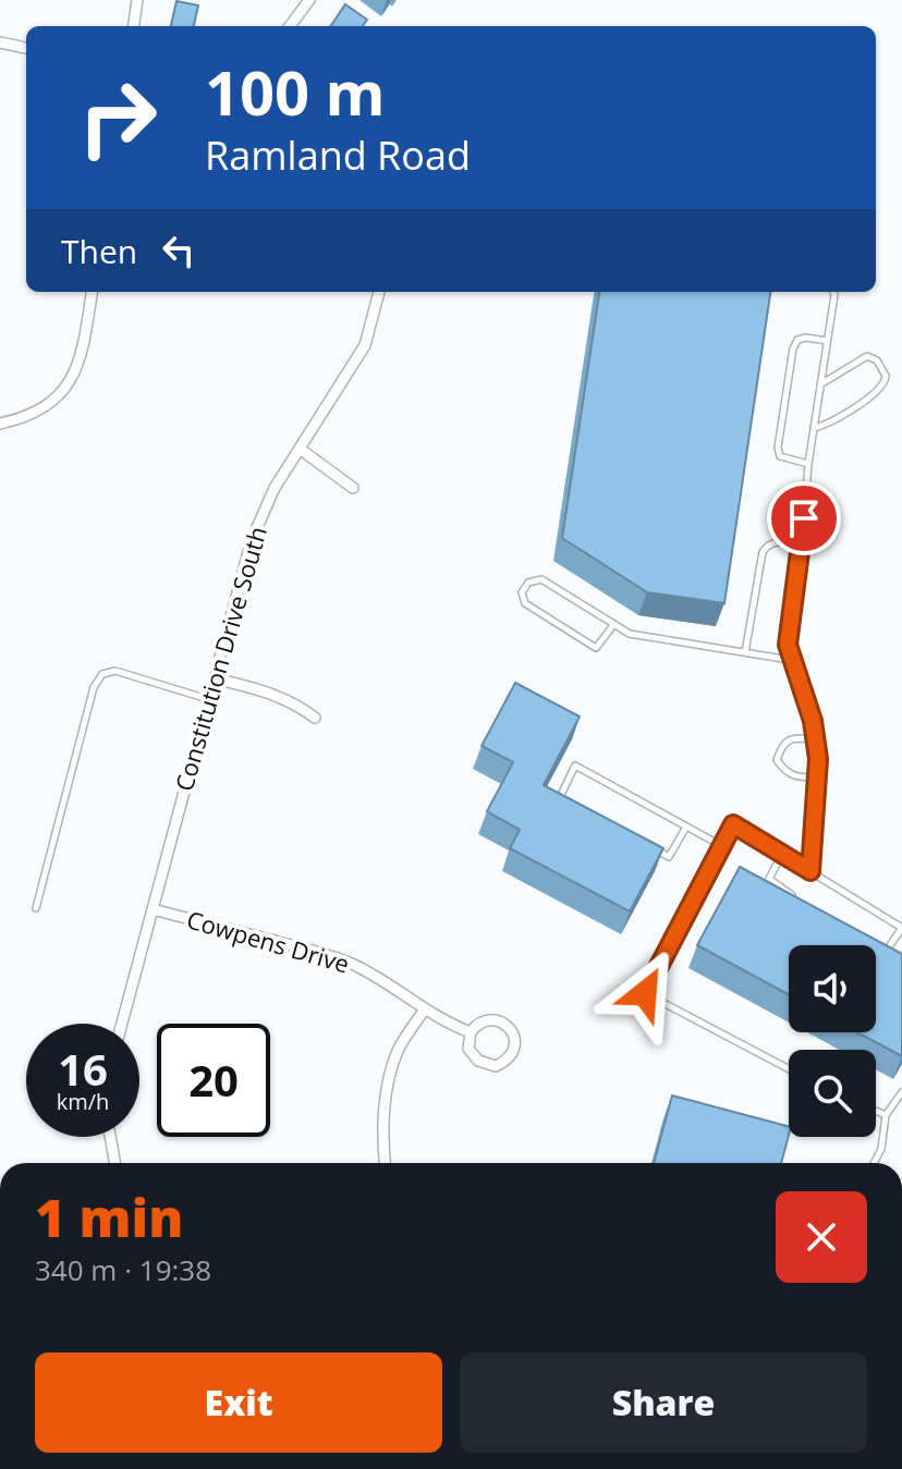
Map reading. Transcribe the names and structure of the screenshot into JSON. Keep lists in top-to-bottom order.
{
  "streets": {
    "street": ["Constitution Drive South", "Cowpens Drive"]
  },
  "crossings": [
    ["Constitution Drive South", "Cowpens Drive"]
  ],
  "page": {
    "turn": ["100 m", "Ramland Road"],
    "then": "Then",
    "speed": "16 km/h",
    "limit": "20",
    "heading": ["1 min", "340 m · 19:38"],
    "buttons": ["Exit", "Share"]
  }
}
